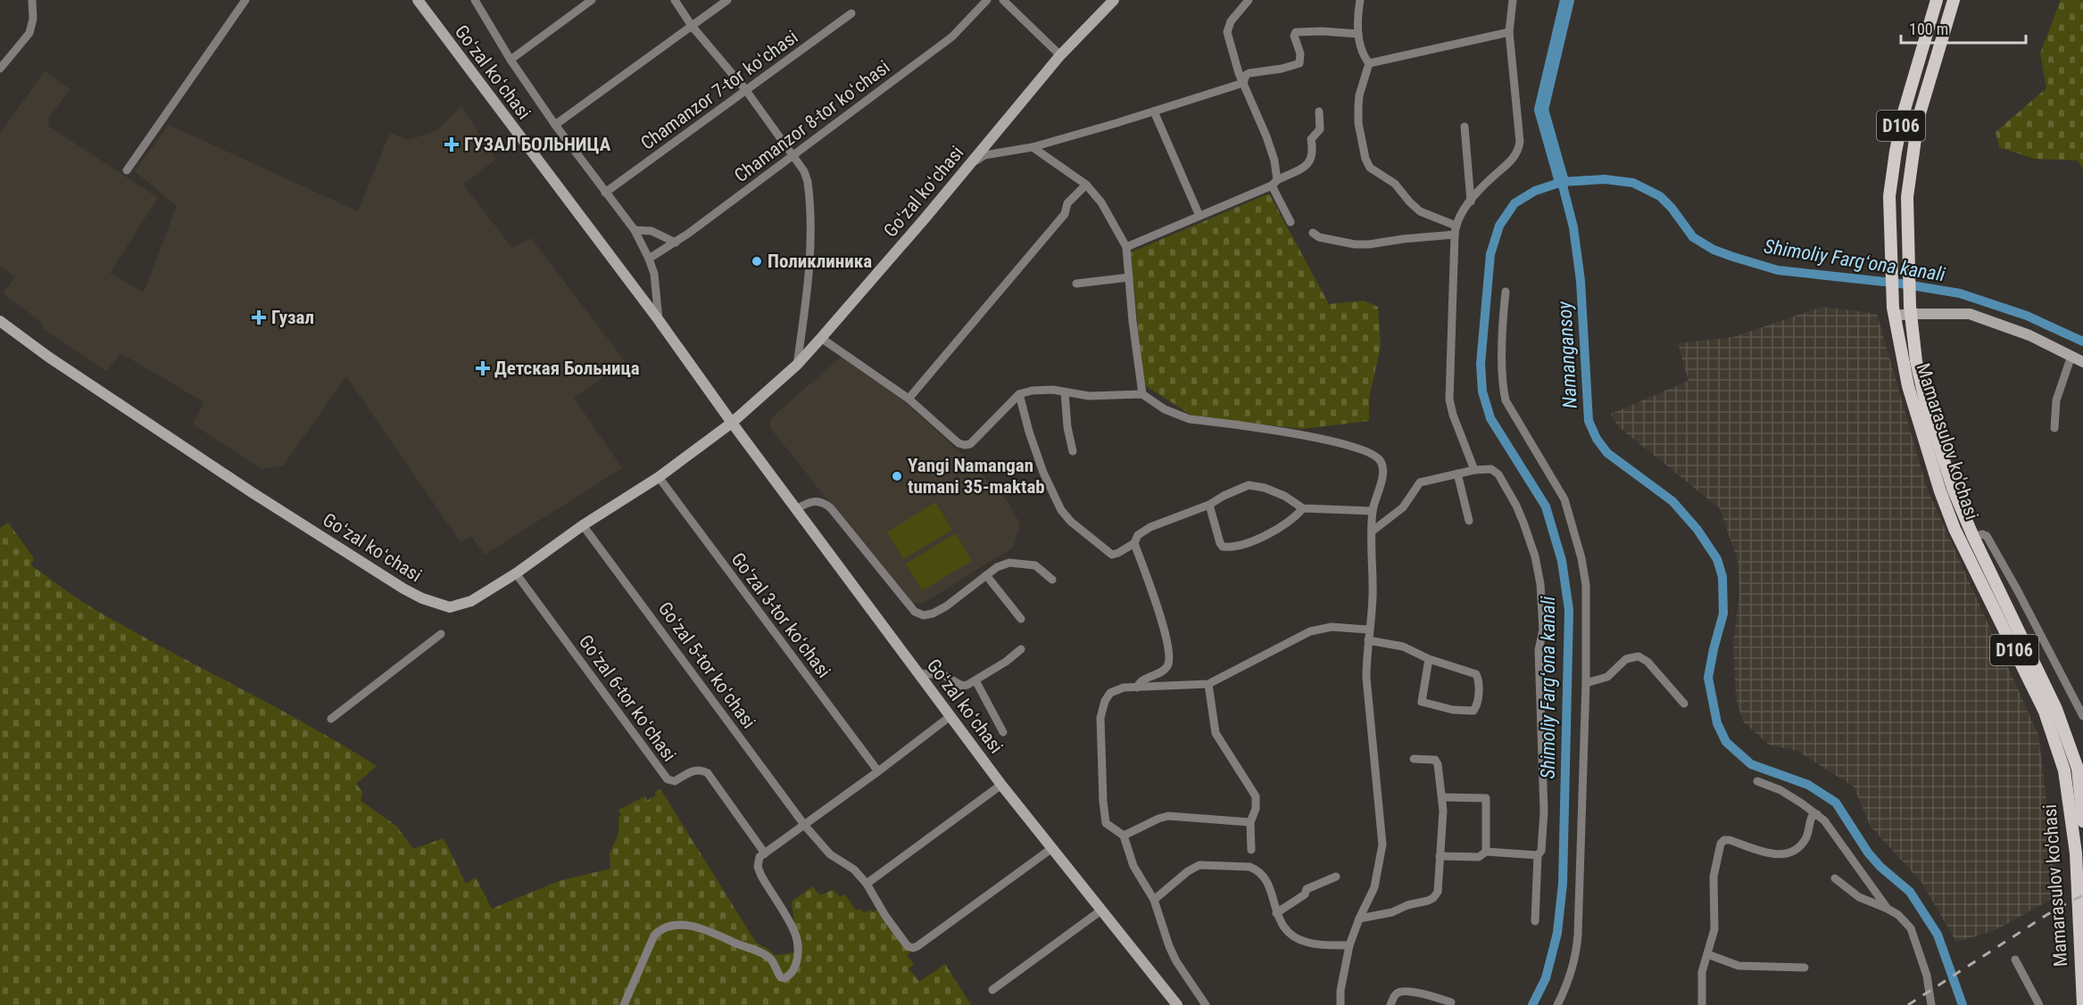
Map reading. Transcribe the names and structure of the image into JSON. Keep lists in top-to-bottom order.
{
  "streets": {
    "main road": ["D106", "Mamarasulov ko'chasi"],
    "street": [
      "Goʻzal koʻchasi",
      "Chamanzor 7-tor koʻchasi",
      "Chamanzor 8-tor koʻchasi",
      "Goʻzal 3-tor koʻchasi",
      "Goʻzal 5-tor koʻchasi",
      "Goʻzal 6-tor koʻchasi"
    ]
  },
  "crossings": [
    ["Goʻzal koʻchasi", "Goʻzal 3-tor koʻchasi"],
    ["Goʻzal koʻchasi", "Goʻzal 5-tor koʻchasi"],
    ["Goʻzal koʻchasi", "Goʻzal 6-tor koʻchasi"]
  ],
  "water": ["Shimoliy Fargʻona kanali", "Namangansoy"],
  "places": {
    "health": ["ГУЗАЛ БОЛЬНИЦА", "Гузал", "Детская Больница"],
    "other": ["Поликлиника", "Yangi Namangan tumani 35-maktab"]
  },
  "scale_bar": "100 m"
}
